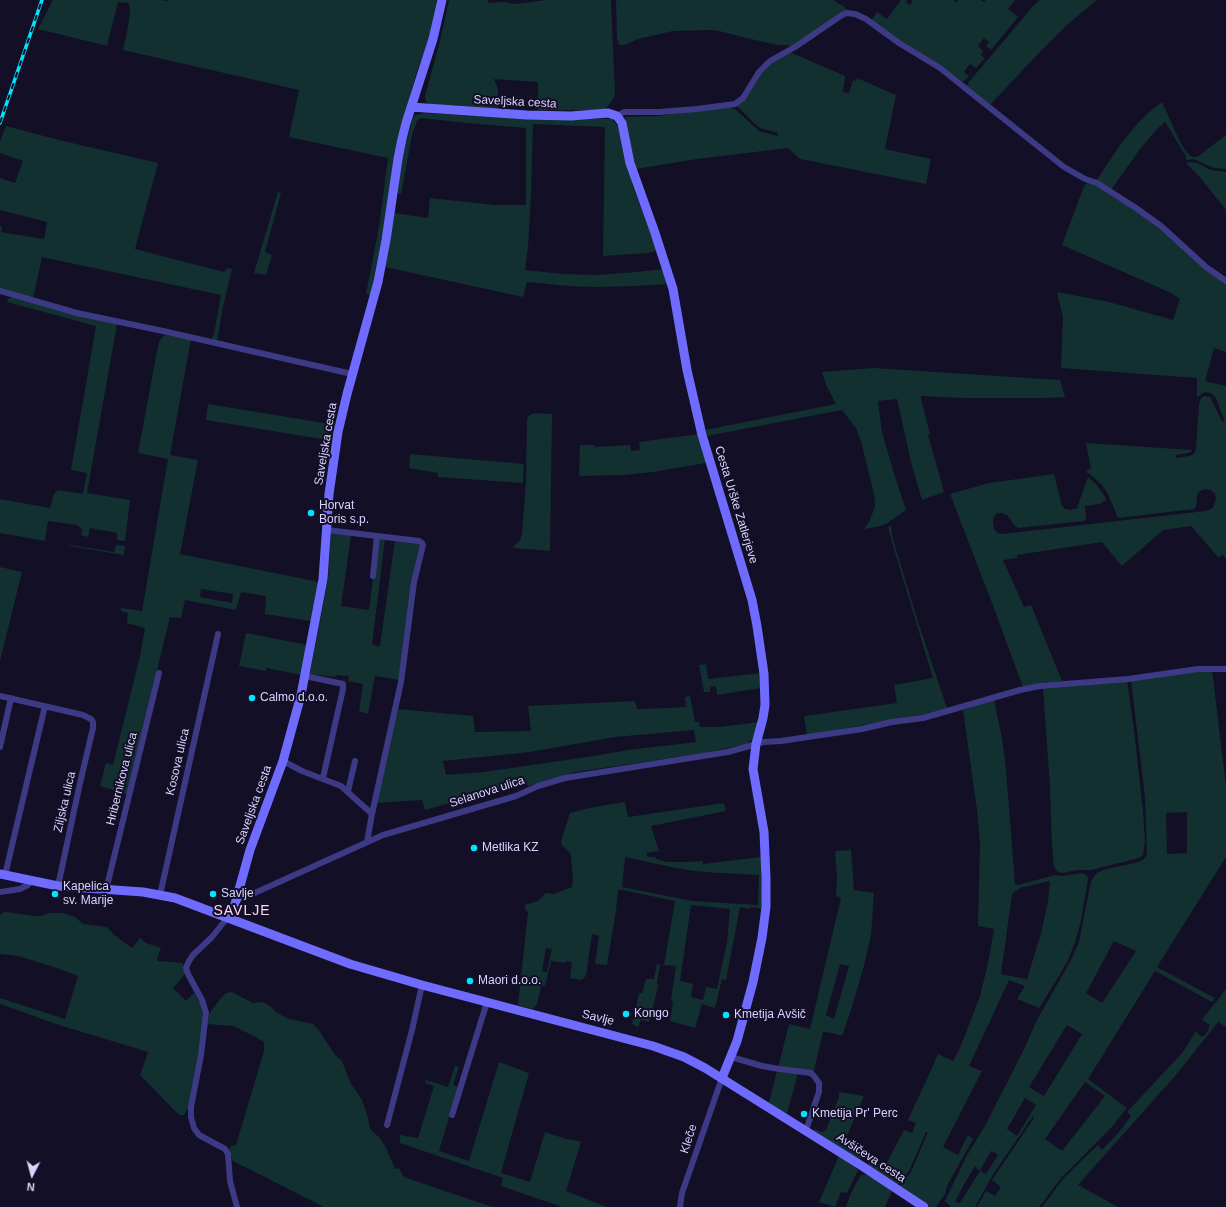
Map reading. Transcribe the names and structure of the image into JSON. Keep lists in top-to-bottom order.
{
  "streets": {
    "street": [
      "Saveljska cesta",
      "Cesta Urške Zatlerjeve",
      "Kosova ulica",
      "Hribernikova ulica",
      "Selanova ulica",
      "Ziljska ulica",
      "Savlje",
      "Kleče",
      "Avšičeva cesta"
    ]
  },
  "crossings": [
    ["Saveljska cesta", "Cesta Urške Zatlerjeve"],
    ["Saveljska cesta", "Selanova ulica"],
    ["Saveljska cesta", "Savlje"],
    ["Cesta Urške Zatlerjeve", "Selanova ulica"],
    ["Cesta Urške Zatlerjeve", "Savlje"],
    ["Cesta Urške Zatlerjeve", "Kleče"],
    ["Cesta Urške Zatlerjeve", "Avšičeva cesta"],
    ["Kosova ulica", "Savlje"],
    ["Hribernikova ulica", "Savlje"],
    ["Ziljska ulica", "Savlje"],
    ["Savlje", "Kleče"],
    ["Savlje", "Avšičeva cesta"],
    ["Kleče", "Avšičeva cesta"]
  ],
  "districts": ["SAVLJE"],
  "places": [
    "Horvat Boris s.p.",
    "Calmo d.o.o.",
    "Metlika KZ",
    "Kapelica sv. Marije",
    "Savlje",
    "Maori d.o.o.",
    "Kongo",
    "Kmetija Avšič",
    "Kmetija Pr' Perc"
  ],
  "north": "bottom"
}
